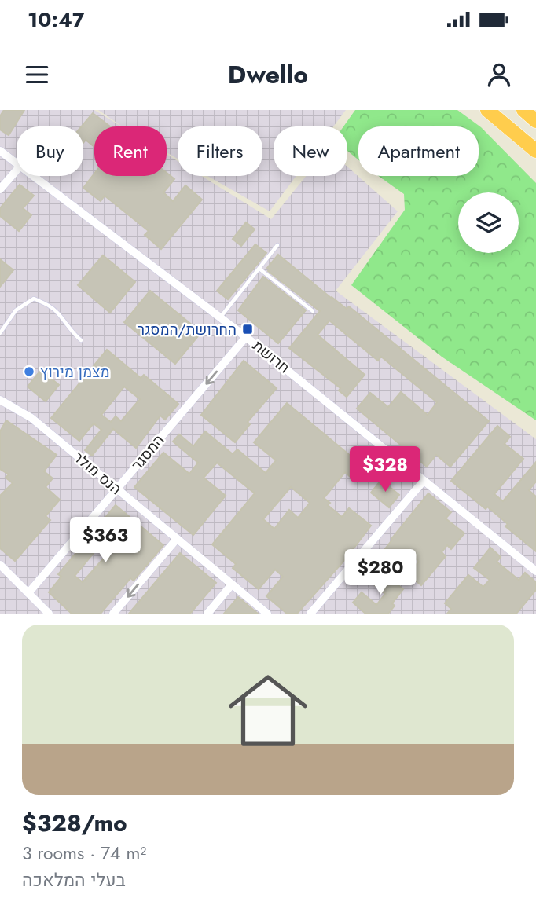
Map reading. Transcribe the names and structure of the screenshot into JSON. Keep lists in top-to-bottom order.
{
  "streets": {
    "street": ["חרושת", "המסגר", "הנס מולר"]
  },
  "crossings": [
    ["חרושת", "המסגר"],
    ["המסגר", "הנס מולר"]
  ],
  "one_way": ["המסגר"],
  "places": {
    "transit": ["החרושת/המסגר"],
    "other": ["מצמן מירוץ"]
  },
  "page": {
    "status": "10:47",
    "header": "Dwello",
    "chip": [
      "Buy",
      "Rent",
      "Filters",
      "New",
      "Apartment"
    ],
    "price": ["$328", "$363", "$280"],
    "list": [
      {
        "name": "$328/mo",
        "note": "3 rooms · 74 m² · בעלי המלאכה"
      }
    ]
  }
}
